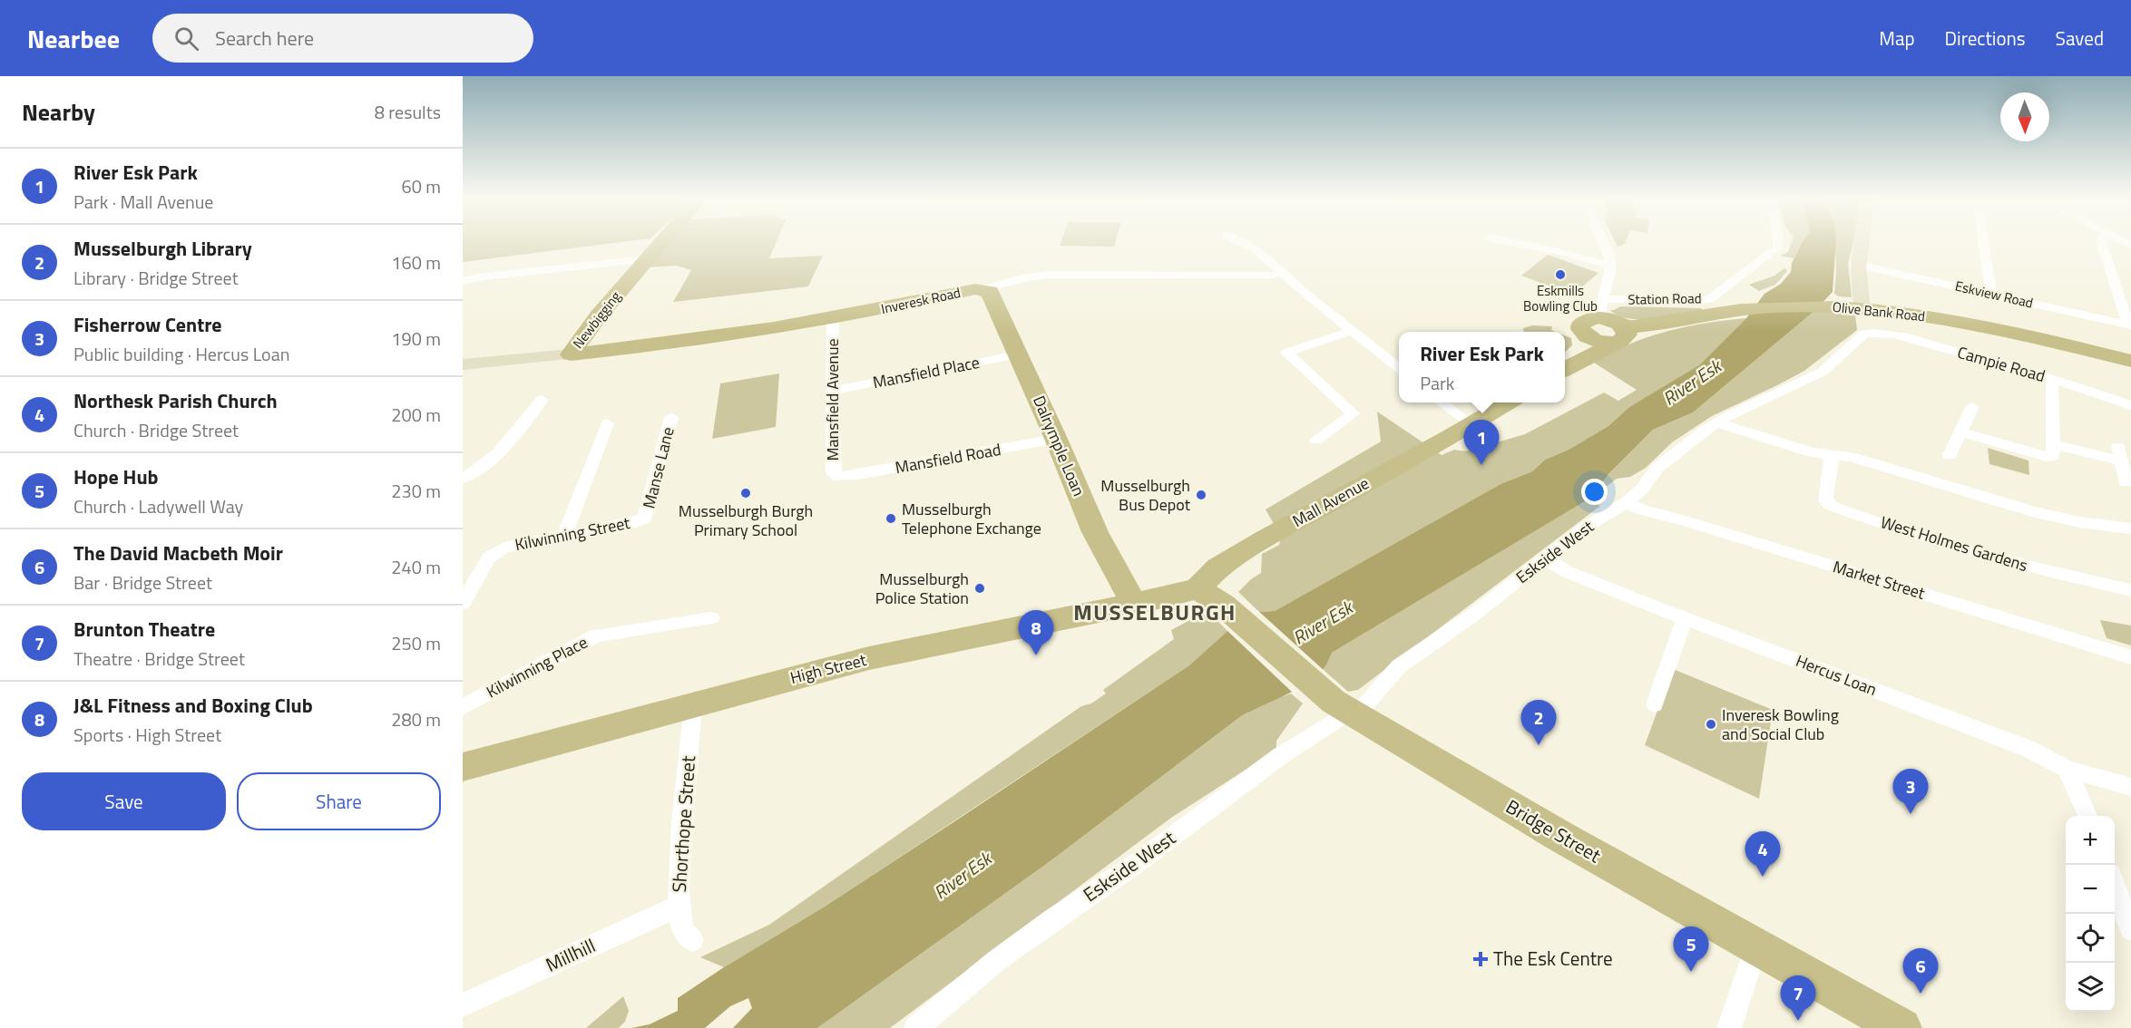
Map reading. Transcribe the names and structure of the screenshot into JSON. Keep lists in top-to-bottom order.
{
  "streets": {
    "main road": [
      "Inveresk Road",
      "Olive Bank Road",
      "Newbigging",
      "Dalrymple Loan",
      "Mall Avenue",
      "High Street",
      "Bridge Street"
    ],
    "street": [
      "Eskview Road",
      "Station Road",
      "Campie Road",
      "Mansfield Place",
      "Mansfield Avenue",
      "Mansfield Road",
      "Manse Lane",
      "Kilwinning Street",
      "West Holmes Gardens",
      "Eskside West",
      "Market Street",
      "Kilwinning Place",
      "Hercus Loan",
      "Shorthope Street",
      "Millhill"
    ]
  },
  "crossings": [
    ["Station Road", "Olive Bank Road"],
    ["Inveresk Road", "Newbigging"],
    ["Inveresk Road", "Mansfield Avenue"],
    ["Inveresk Road", "Dalrymple Loan"],
    ["Campie Road", "Eskside West"],
    ["Mansfield Place", "Mansfield Avenue"],
    ["Mansfield Place", "Dalrymple Loan"],
    ["Mansfield Avenue", "Mansfield Road"],
    ["Dalrymple Loan", "Mansfield Road"],
    ["Dalrymple Loan", "High Street"],
    ["Manse Lane", "Kilwinning Street"],
    ["Mall Avenue", "High Street"],
    ["Mall Avenue", "Bridge Street"],
    ["Eskside West", "Market Street"],
    ["Eskside West", "Hercus Loan"],
    ["Eskside West", "Bridge Street"],
    ["High Street", "Shorthope Street"],
    ["High Street", "Bridge Street"],
    ["Shorthope Street", "Millhill"]
  ],
  "districts": ["MUSSELBURGH"],
  "water": ["River Esk"],
  "places": {
    "other": [
      "Eskmills Bowling Club",
      "Musselburgh Burgh Primary School",
      "Musselburgh Bus Depot",
      "Musselburgh Telephone Exchange",
      "Musselburgh Police Station",
      "Inveresk Bowling and Social Club"
    ],
    "health": ["The Esk Centre"]
  },
  "north": "bottom",
  "page": {
    "header": "Nearbee",
    "search": "Search here",
    "nav": ["Map", "Directions", "Saved"],
    "heading": ["Nearby", "8 results"],
    "list": [
      {
        "mark": "1",
        "name": "River Esk Park",
        "note": "Park · Mall Avenue",
        "value": "60 m"
      },
      {
        "mark": "2",
        "name": "Musselburgh Library",
        "note": "Library · Bridge Street",
        "value": "160 m"
      },
      {
        "mark": "3",
        "name": "Fisherrow Centre",
        "note": "Public building · Hercus Loan",
        "value": "190 m"
      },
      {
        "mark": "4",
        "name": "Northesk Parish Church",
        "note": "Church · Bridge Street",
        "value": "200 m"
      },
      {
        "mark": "5",
        "name": "Hope Hub",
        "note": "Church · Ladywell Way",
        "value": "230 m"
      },
      {
        "mark": "6",
        "name": "The David Macbeth Moir",
        "note": "Bar · Bridge Street",
        "value": "240 m"
      },
      {
        "mark": "7",
        "name": "Brunton Theatre",
        "note": "Theatre · Bridge Street",
        "value": "250 m"
      },
      {
        "mark": "8",
        "name": "J&L Fitness and Boxing Club",
        "note": "Sports · High Street",
        "value": "280 m"
      }
    ],
    "popup": ["River Esk Park", "Park"],
    "pins": [
      "1",
      "8",
      "2",
      "3",
      "4",
      "5",
      "6",
      "7"
    ],
    "buttons": ["Save", "Share"],
    "map_buttons": ["+", "−"]
  }
}
